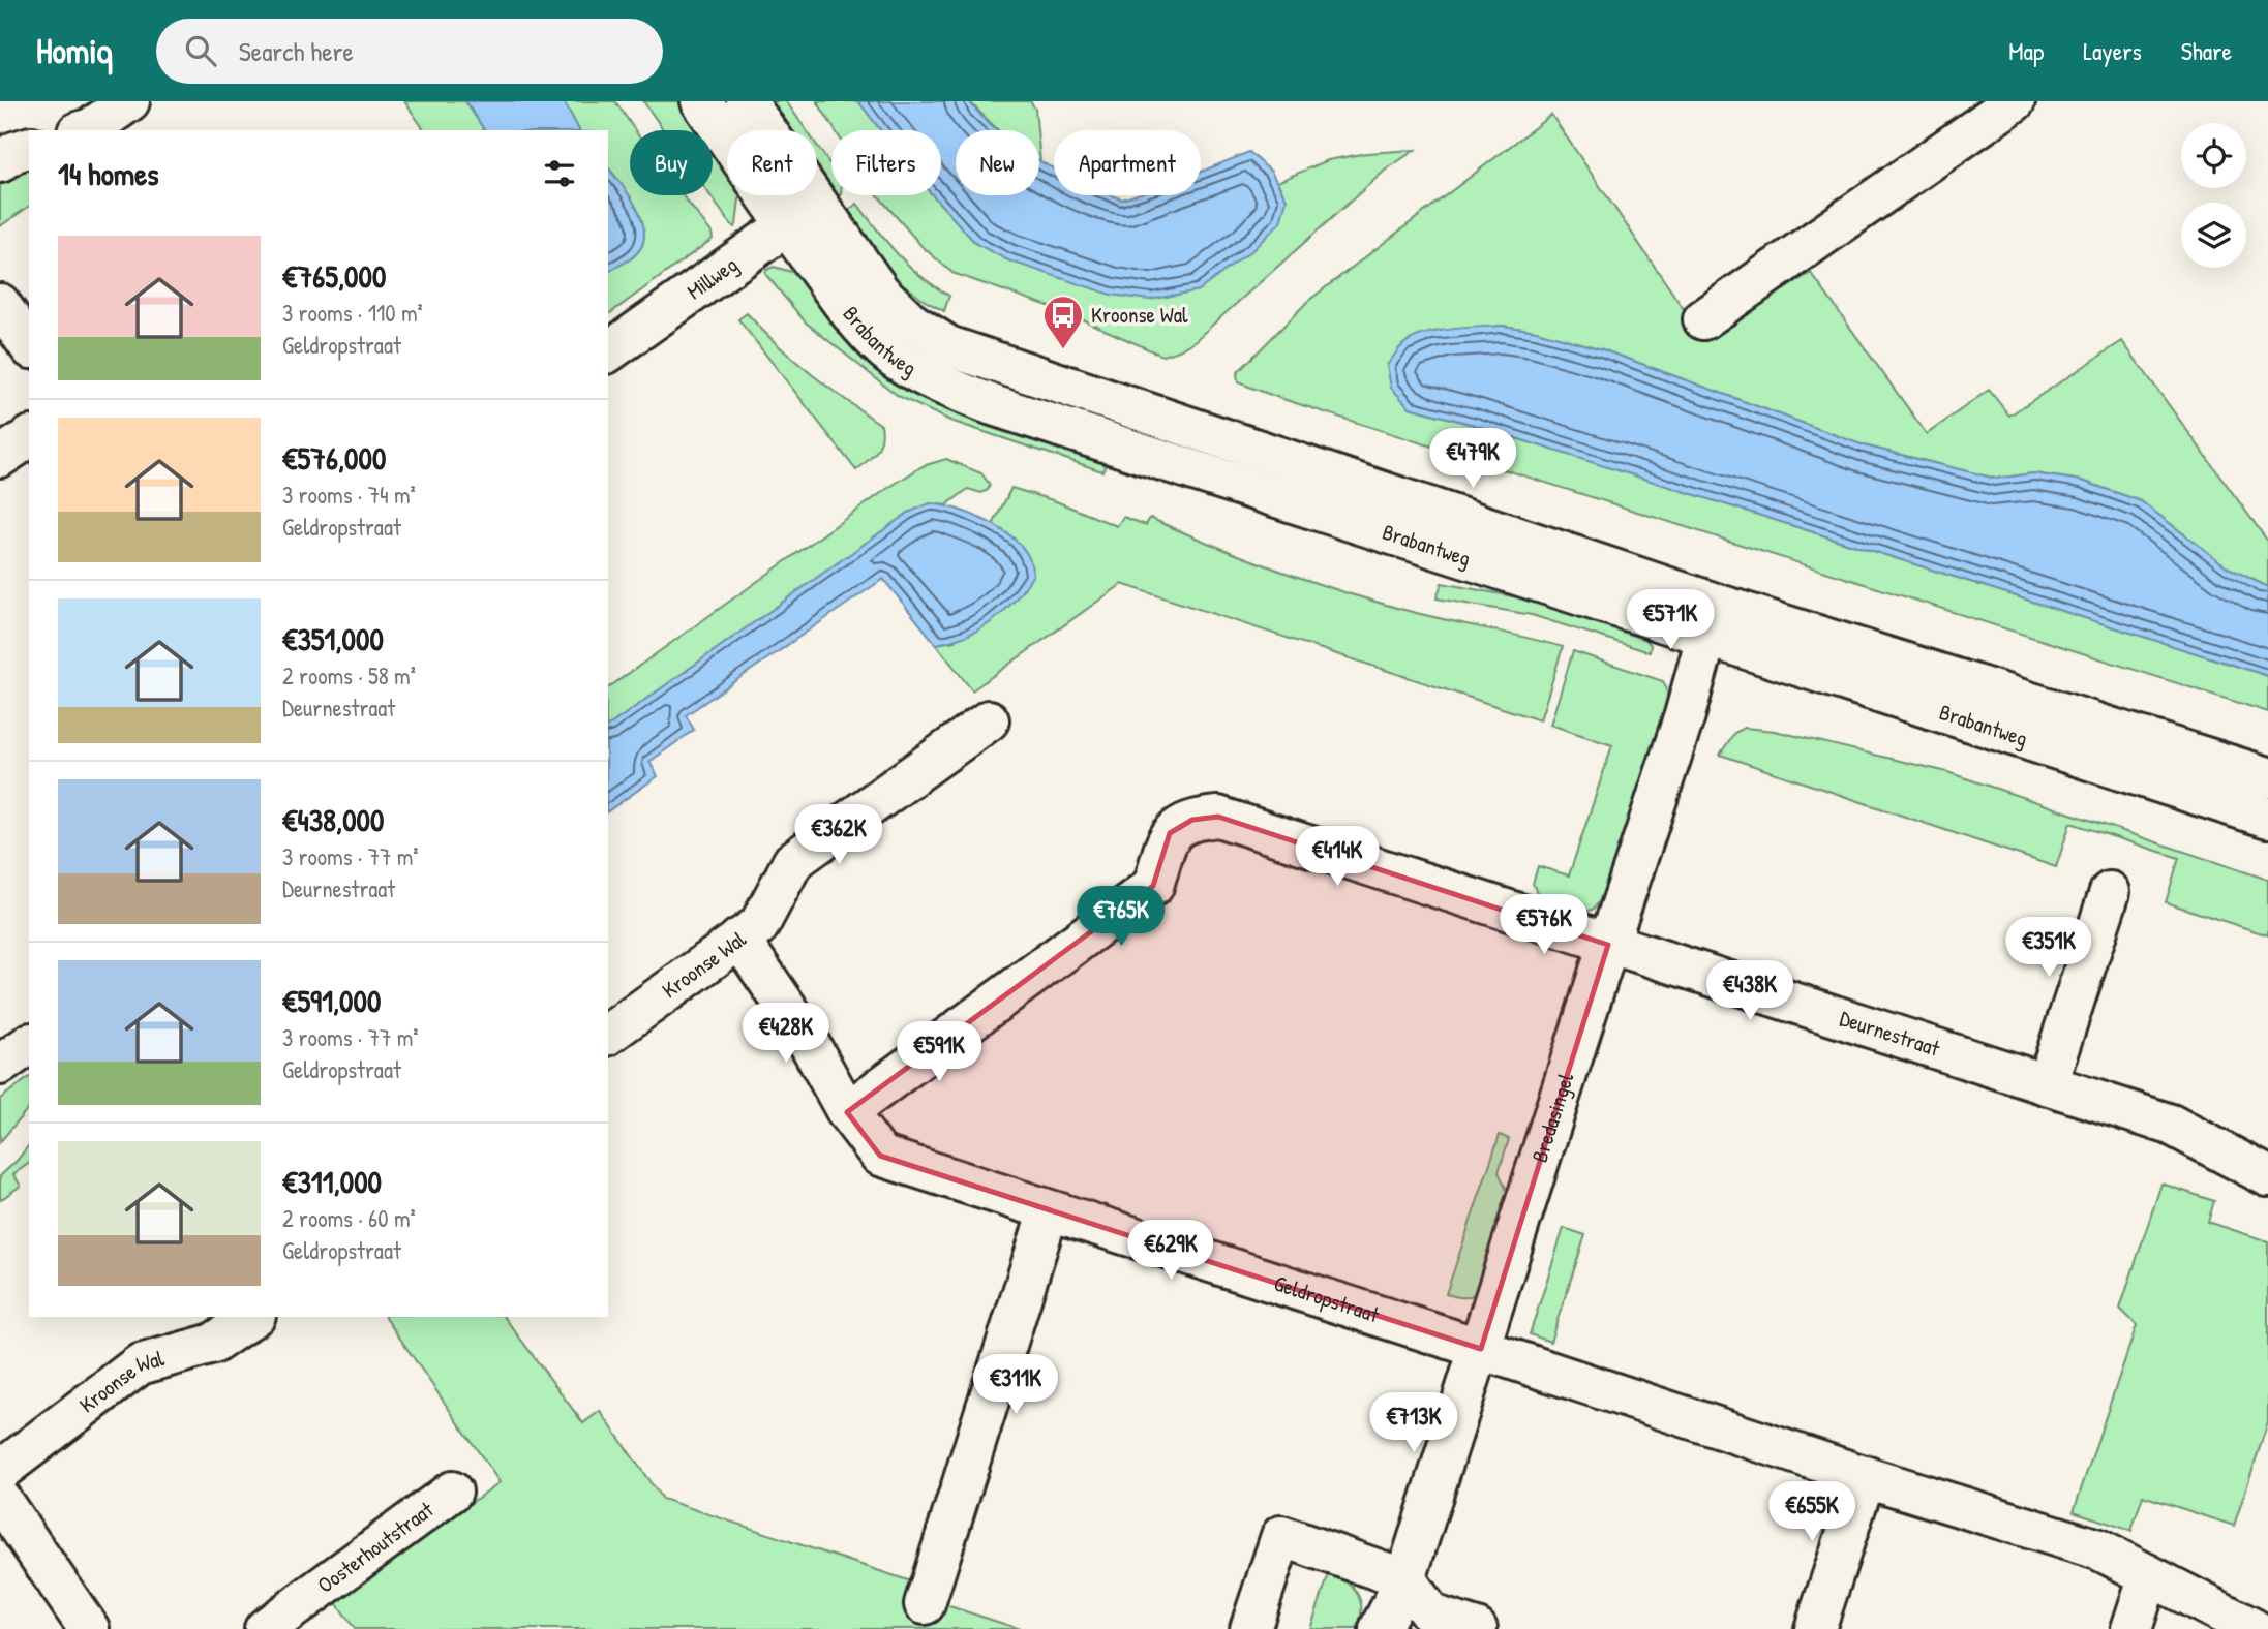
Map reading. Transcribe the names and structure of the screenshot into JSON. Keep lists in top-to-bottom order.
{
  "streets": {
    "street": [
      "Millweg",
      "Brabantweg",
      "Kroonse Wal",
      "Deurnestraat",
      "Bredasingel",
      "Geldropstraat",
      "Oosterhoutstraat"
    ]
  },
  "crossings": [
    ["Millweg", "Brabantweg"],
    ["Brabantweg", "Bredasingel"],
    ["Kroonse Wal", "Geldropstraat"],
    ["Deurnestraat", "Bredasingel"],
    ["Bredasingel", "Geldropstraat"]
  ],
  "places": {
    "bus stop": ["Kroonse Wal"]
  },
  "page": {
    "header": "Homiq",
    "search": "Search here",
    "nav": ["Map", "Layers", "Share"],
    "chip": [
      "Buy",
      "Rent",
      "Filters",
      "New",
      "Apartment"
    ],
    "heading": "14 homes",
    "list": [
      {
        "name": "€765,000",
        "note": "3 rooms · 110 m² · Geldropstraat"
      },
      {
        "name": "€576,000",
        "note": "3 rooms · 74 m² · Geldropstraat"
      },
      {
        "name": "€351,000",
        "note": "2 rooms · 58 m² · Deurnestraat"
      },
      {
        "name": "€438,000",
        "note": "3 rooms · 77 m² · Deurnestraat"
      },
      {
        "name": "€591,000",
        "note": "3 rooms · 77 m² · Geldropstraat"
      },
      {
        "name": "€311,000",
        "note": "2 rooms · 60 m² · Geldropstraat"
      }
    ],
    "price": [
      "€479K",
      "€571K",
      "€362K",
      "€414K",
      "€765K",
      "€576K",
      "€351K",
      "€438K",
      "€428K",
      "€591K",
      "€629K",
      "€311K",
      "€713K",
      "€655K"
    ]
  }
}
